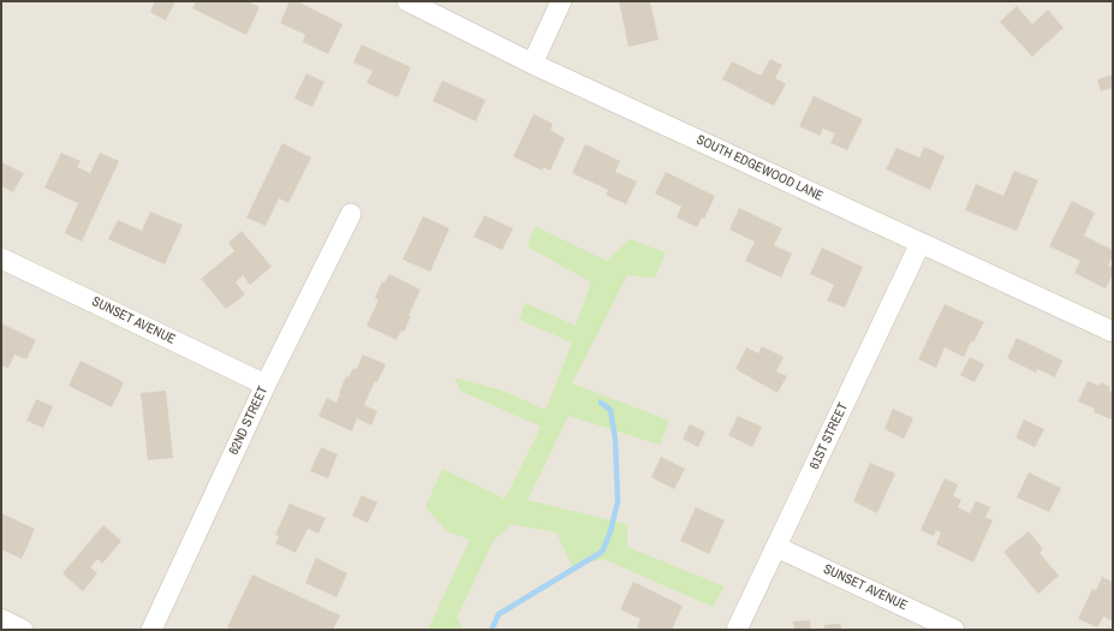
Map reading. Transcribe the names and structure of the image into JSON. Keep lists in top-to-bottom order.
{
  "streets": {
    "street": [
      "SOUTH EDGEWOOD LANE",
      "SUNSET AVENUE",
      "62ND STREET",
      "61ST STREET"
    ]
  },
  "crossings": [
    ["SOUTH EDGEWOOD LANE", "61ST STREET"],
    ["SUNSET AVENUE", "62ND STREET"],
    ["SUNSET AVENUE", "61ST STREET"]
  ]
}
